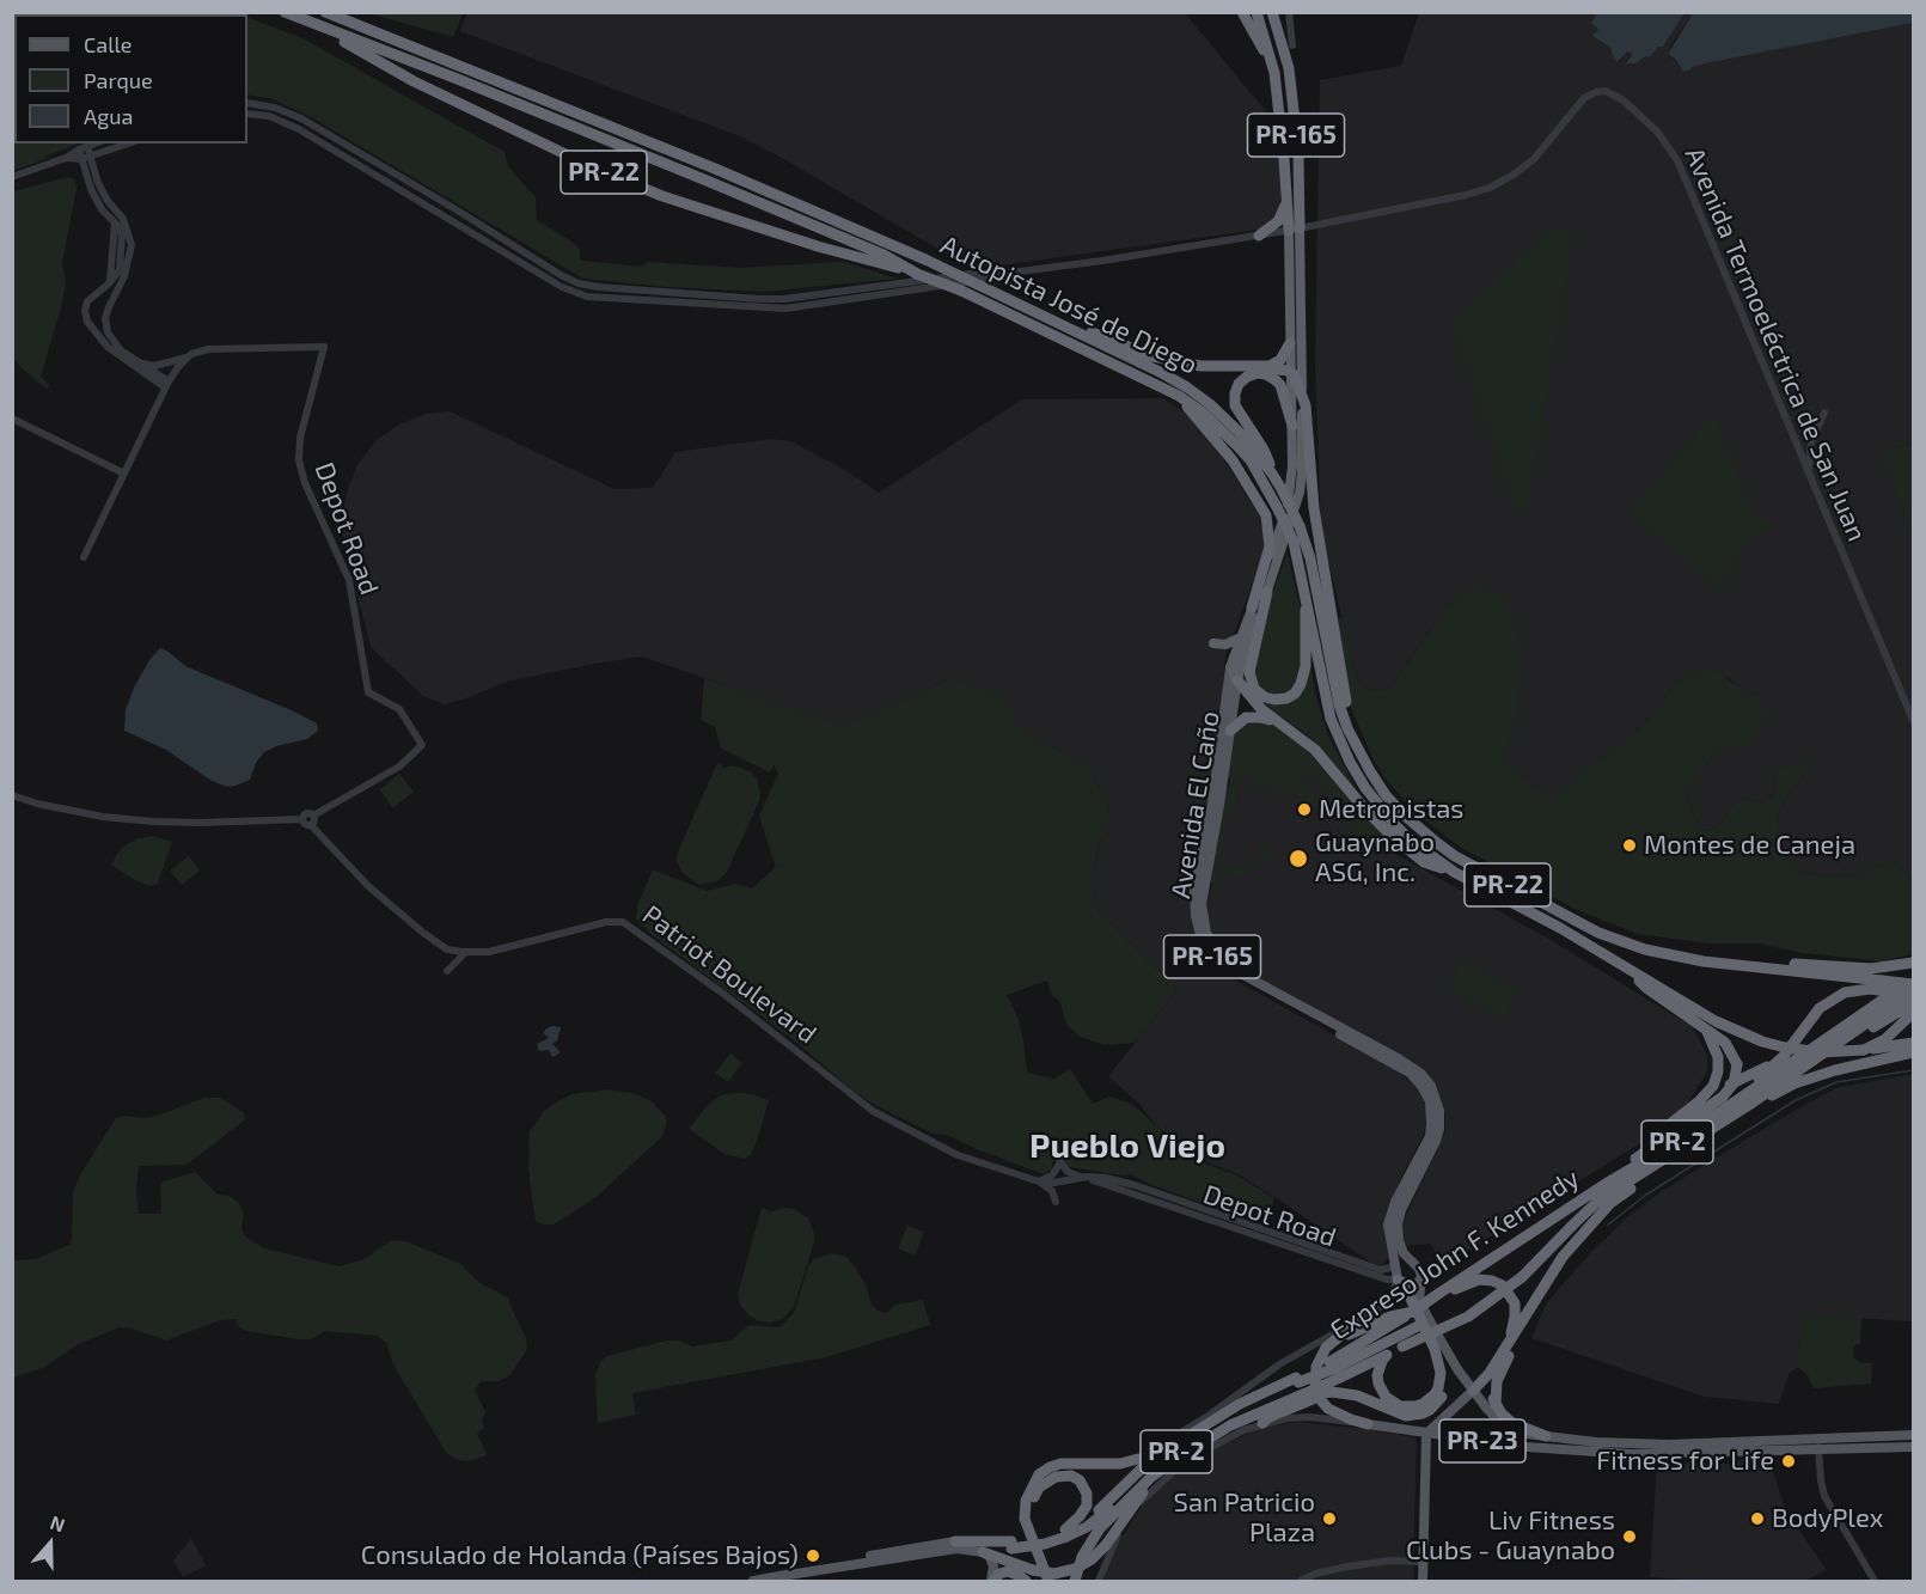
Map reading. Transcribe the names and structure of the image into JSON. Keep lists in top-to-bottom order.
{
  "streets": {
    "highway": [
      "PR-165",
      "PR-22",
      "Autopista José de Diego",
      "Avenida El Caño",
      "PR-2",
      "Expreso John F. Kennedy"
    ],
    "main road": ["PR-23"],
    "street": ["Avenida Termoeléctrica de San Juan", "Depot Road", "Patriot Boulevard"]
  },
  "crossings": [
    ["Autopista José de Diego", "Expreso John F. Kennedy"],
    ["Avenida Termoeléctrica de San Juan", "Avenida El Caño"],
    ["Depot Road", "Avenida El Caño"],
    ["Depot Road", "Patriot Boulevard"],
    ["Avenida El Caño", "PR-23"],
    ["PR-2", "Expreso John F. Kennedy"]
  ],
  "districts": ["Pueblo Viejo"],
  "places": [
    "Metropistas",
    "Montes de Caneja",
    "Guaynabo ASG, Inc.",
    "Fitness for Life",
    "San Patricio Plaza",
    "BodyPlex",
    "Liv Fitness Clubs - Guaynabo",
    "Consulado de Holanda (Países Bajos)"
  ],
  "legend": ["Calle", "Parque", "Agua"],
  "north": "top"
}
